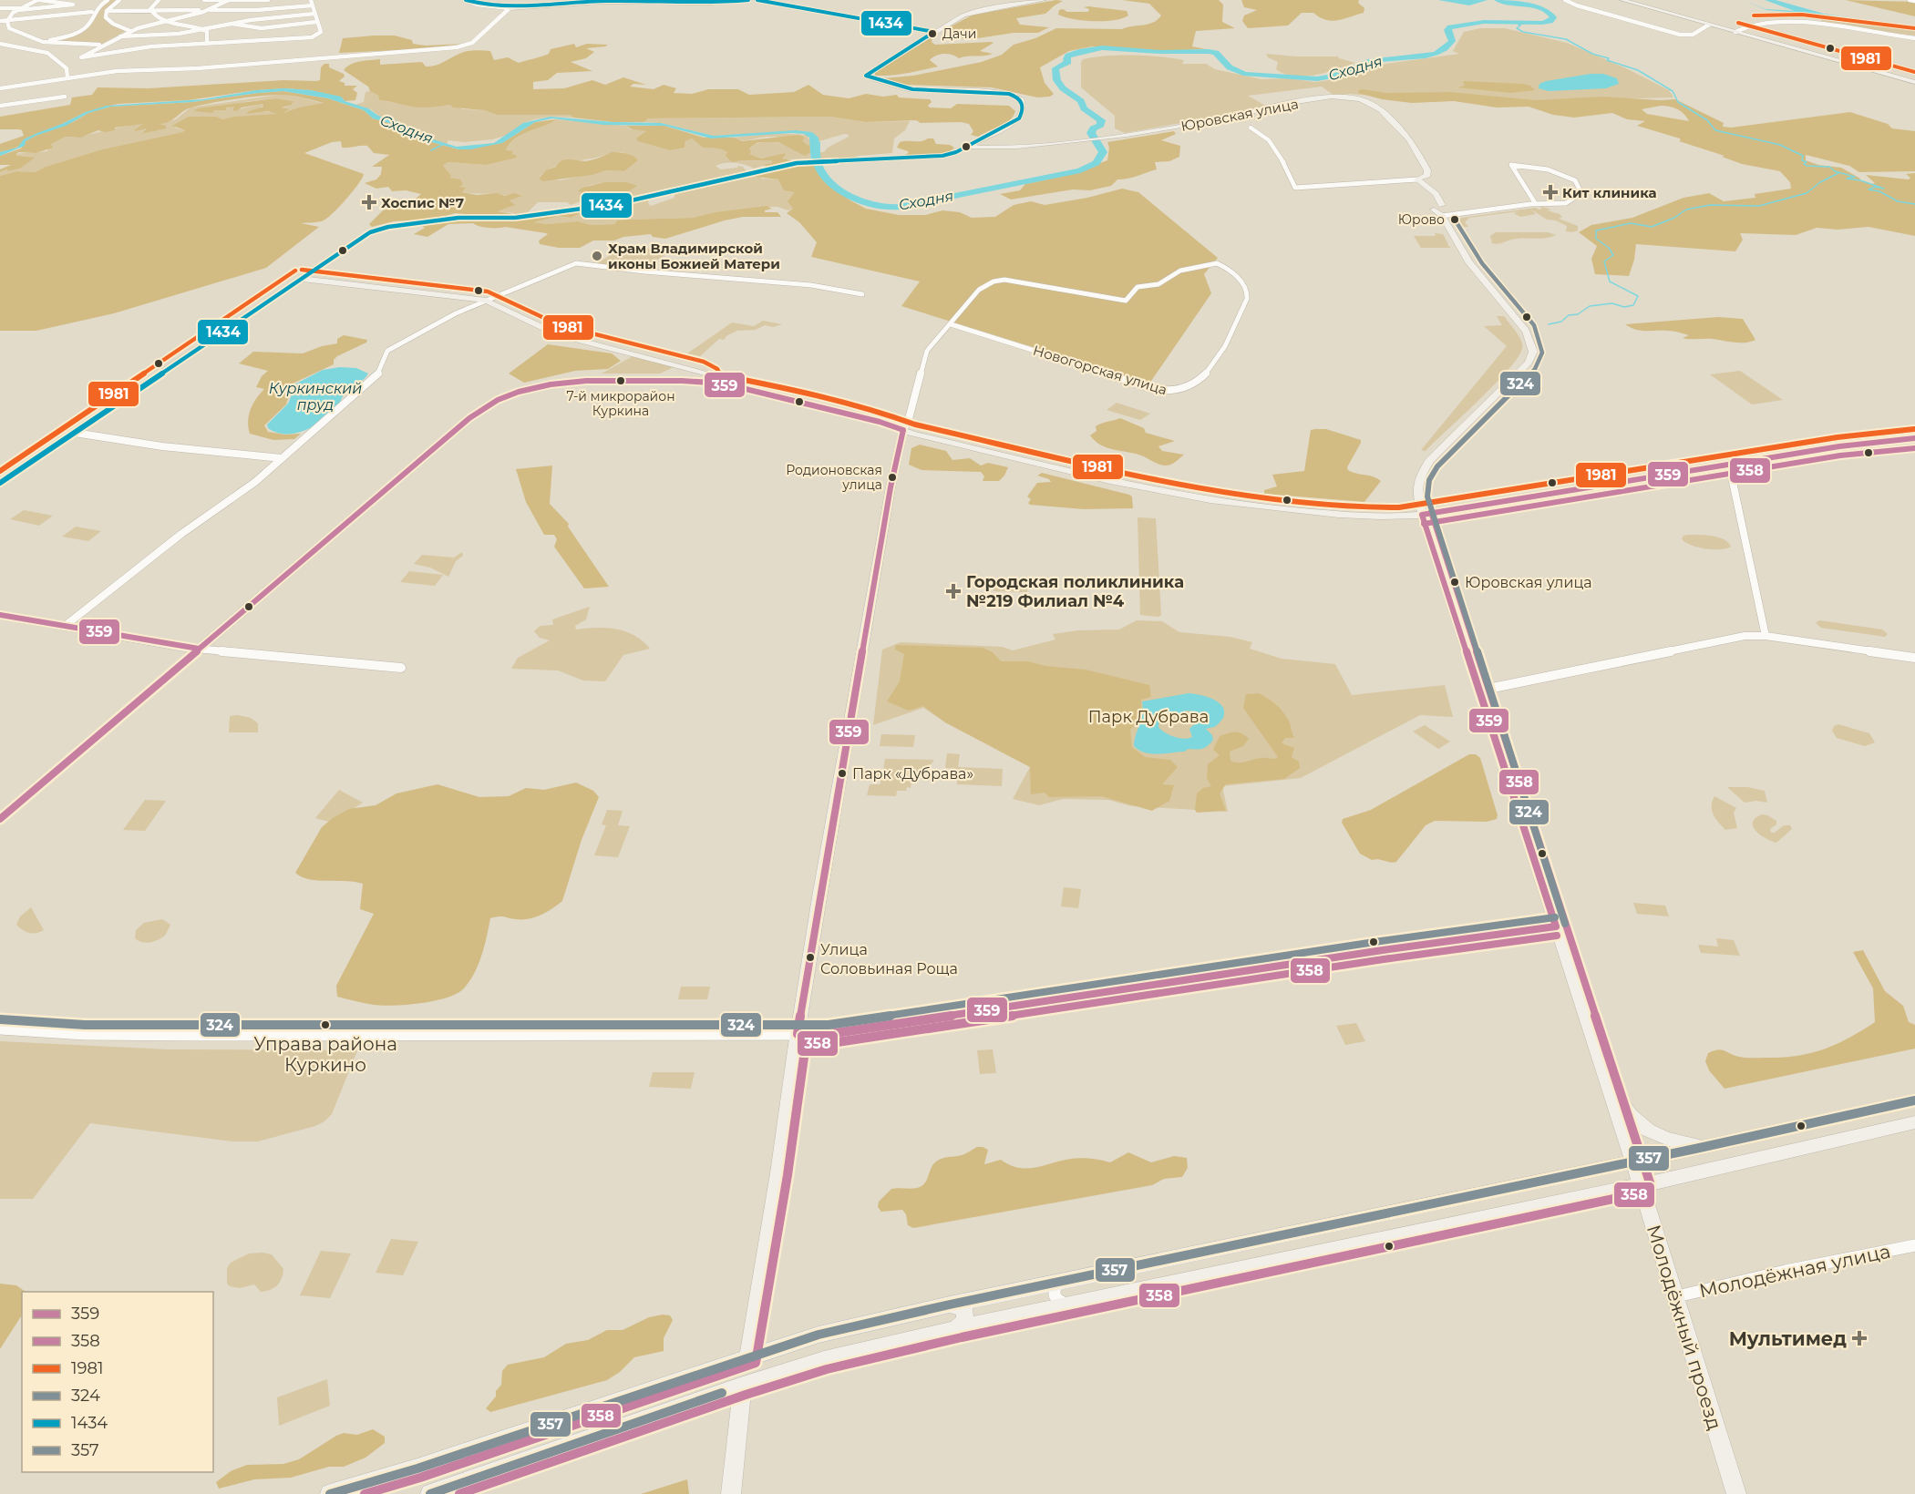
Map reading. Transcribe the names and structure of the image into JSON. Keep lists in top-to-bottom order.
{
  "streets": {
    "street": [
      "Юровская улица",
      "Новогорская улица",
      "Молодёжная улица",
      "Молодёжный проезд"
    ]
  },
  "crossings": [
    ["Молодёжная улица", "Молодёжный проезд"]
  ],
  "water": ["Сходня", "Куркинский пруд"],
  "parks": ["Парк Дубрава"],
  "places": {
    "other": [
      "Дачи",
      "Юрово",
      "Храм Владимирской иконы Божией Матери",
      "7-й микрорайон Куркина",
      "Родионовская улица",
      "Юровская улица",
      "Парк «Дубрава»",
      "Улица Соловьиная Роща",
      "Управа района Куркино"
    ],
    "health": [
      "Кит клиника",
      "Хоспис №7",
      "Городская поликлиника №219 Филиал №4",
      "Мультимед"
    ]
  },
  "lines": [
    "transit line 1434",
    "transit line 1981",
    "transit line 324",
    "transit line 359",
    "transit line 358",
    "transit line 357"
  ],
  "legend": [
    "359",
    "358",
    "1981",
    "324",
    "1434",
    "357"
  ]
}
